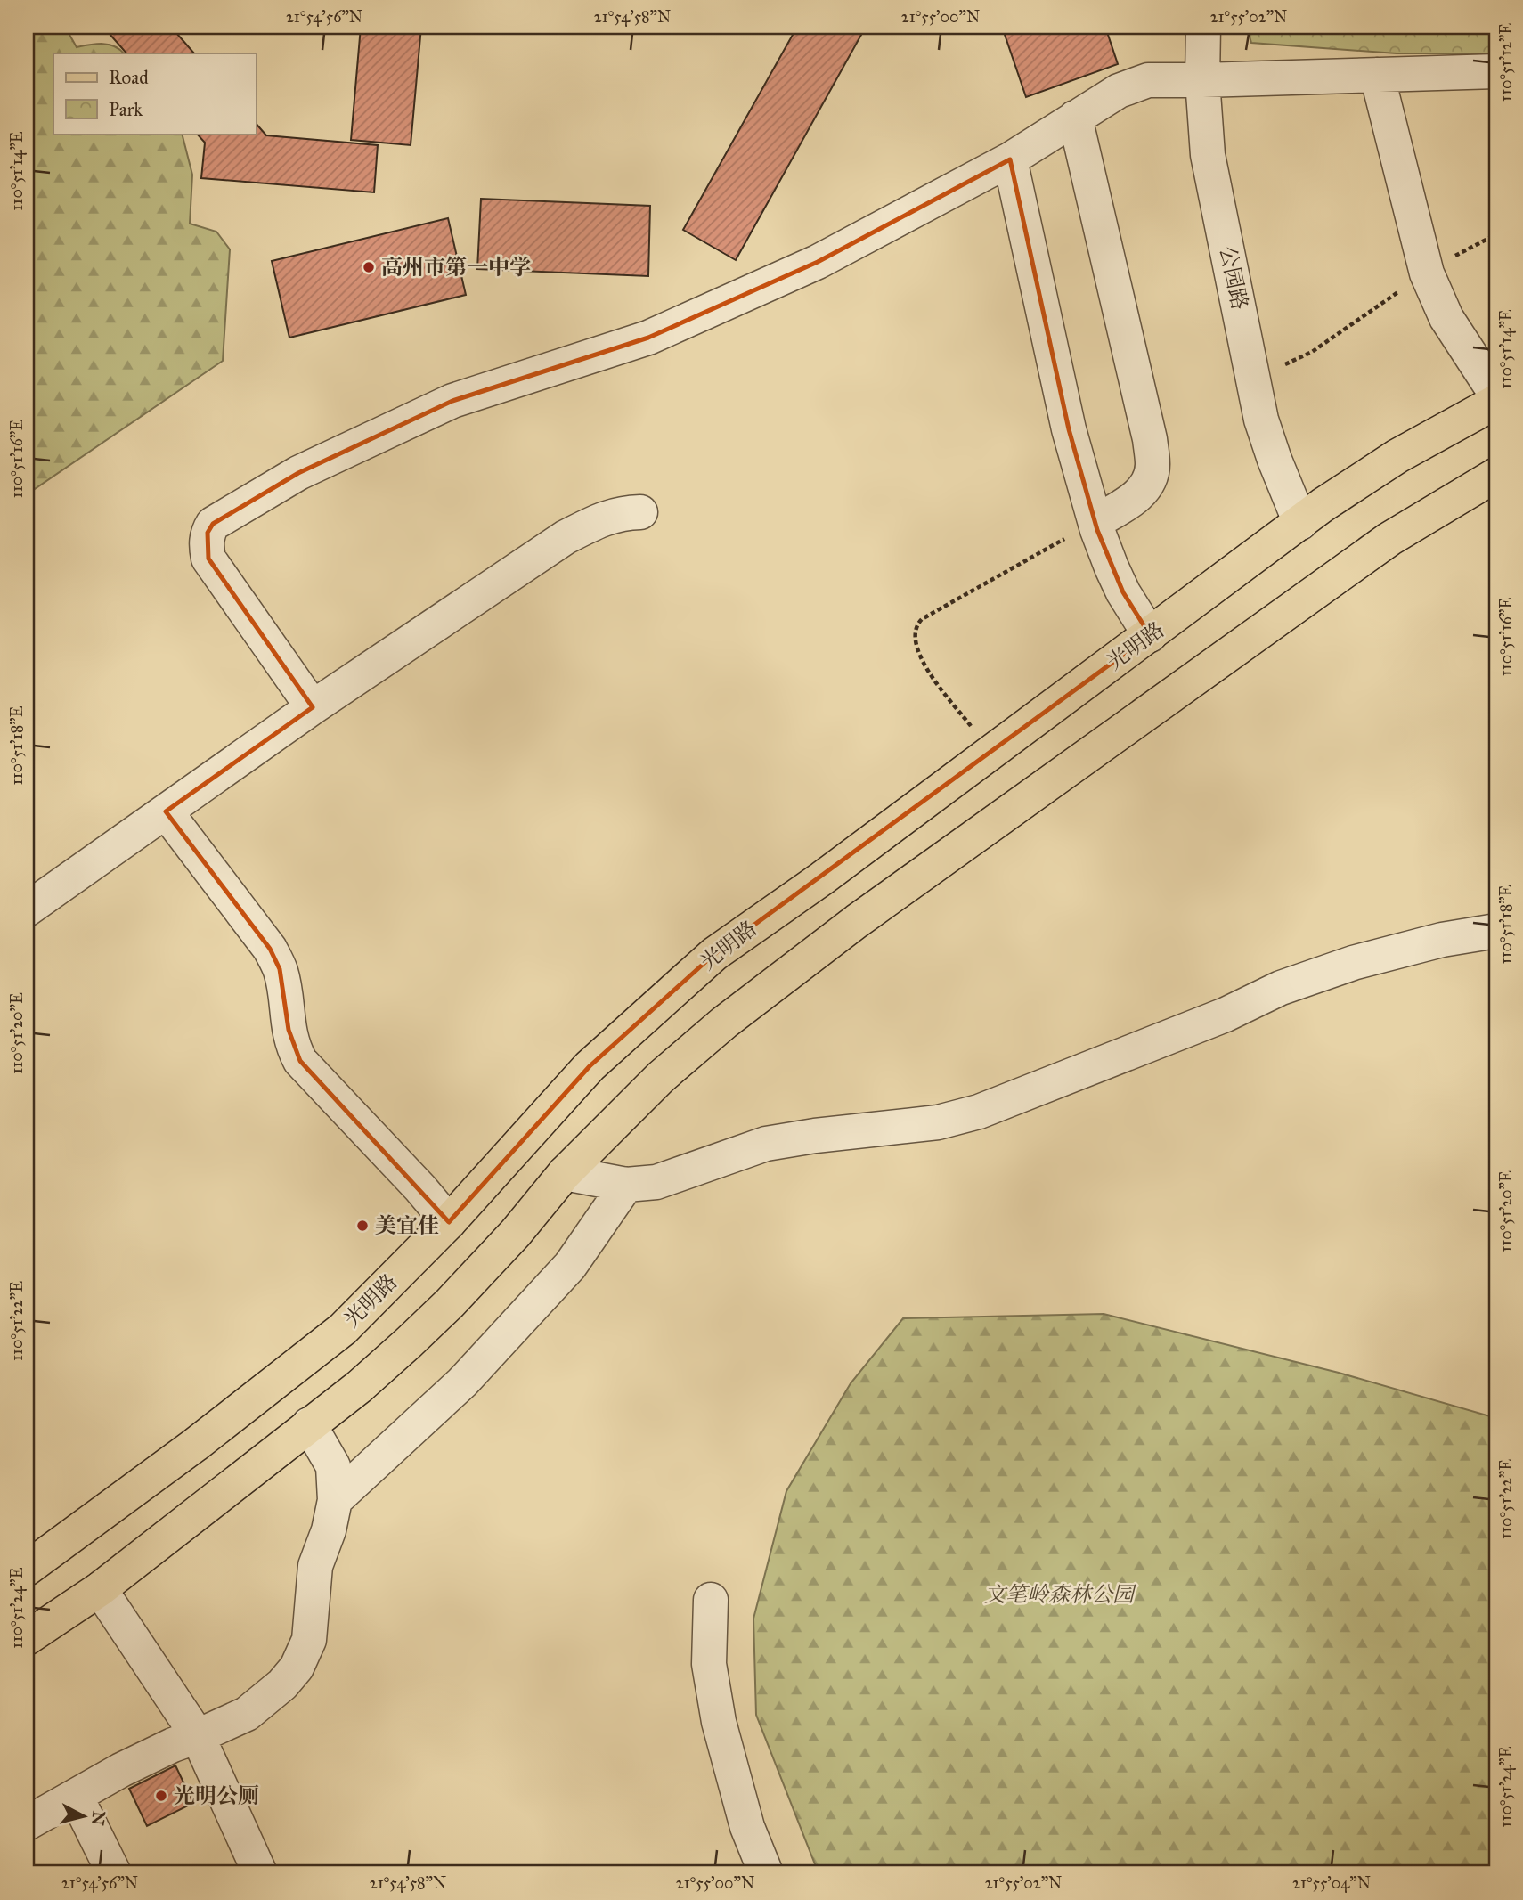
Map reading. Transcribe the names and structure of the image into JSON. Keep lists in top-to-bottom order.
{
  "streets": {
    "main road": ["光明路"],
    "street": ["公园路"]
  },
  "crossings": [
    ["公园路", "光明路"]
  ],
  "parks": ["文笔岭森林公园"],
  "places": ["高州市第一中学", "美宜佳", "光明公厕"],
  "legend": ["Road", "Park"],
  "north": "right",
  "coordinates": [
    "21°54'56\"N",
    "21°54'58\"N",
    "21°55'00\"N",
    "21°55'02\"N",
    "110°51'12\"E",
    "110°51'14\"E",
    "110°51'16\"E",
    "110°51'18\"E",
    "110°51'20\"E",
    "110°51'22\"E",
    "110°51'24\"E",
    "21°55'04\"N"
  ]
}
